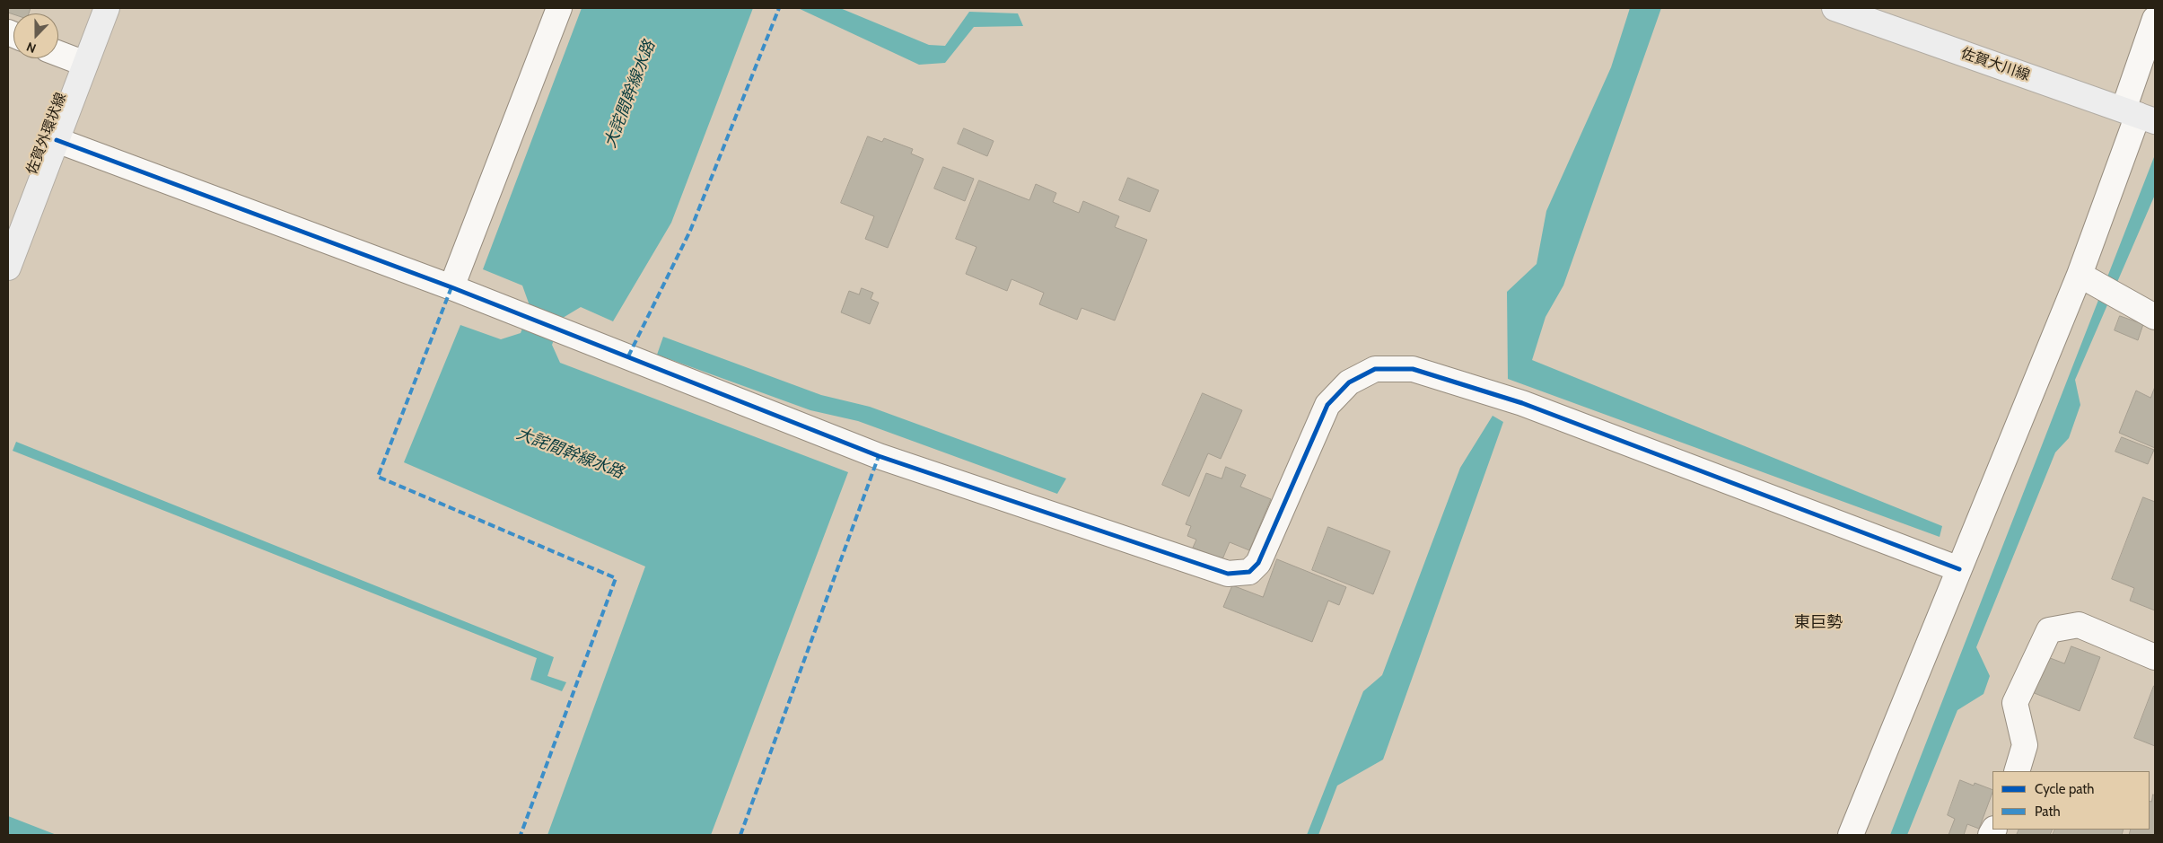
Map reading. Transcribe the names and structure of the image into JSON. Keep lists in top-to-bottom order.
{
  "streets": {
    "main road": ["佐賀大川線", "佐賀外環状線"]
  },
  "districts": ["東巨勢"],
  "water": ["大詫間幹線水路"],
  "legend": ["Cycle path", "Path"],
  "north": "bottom"
}
